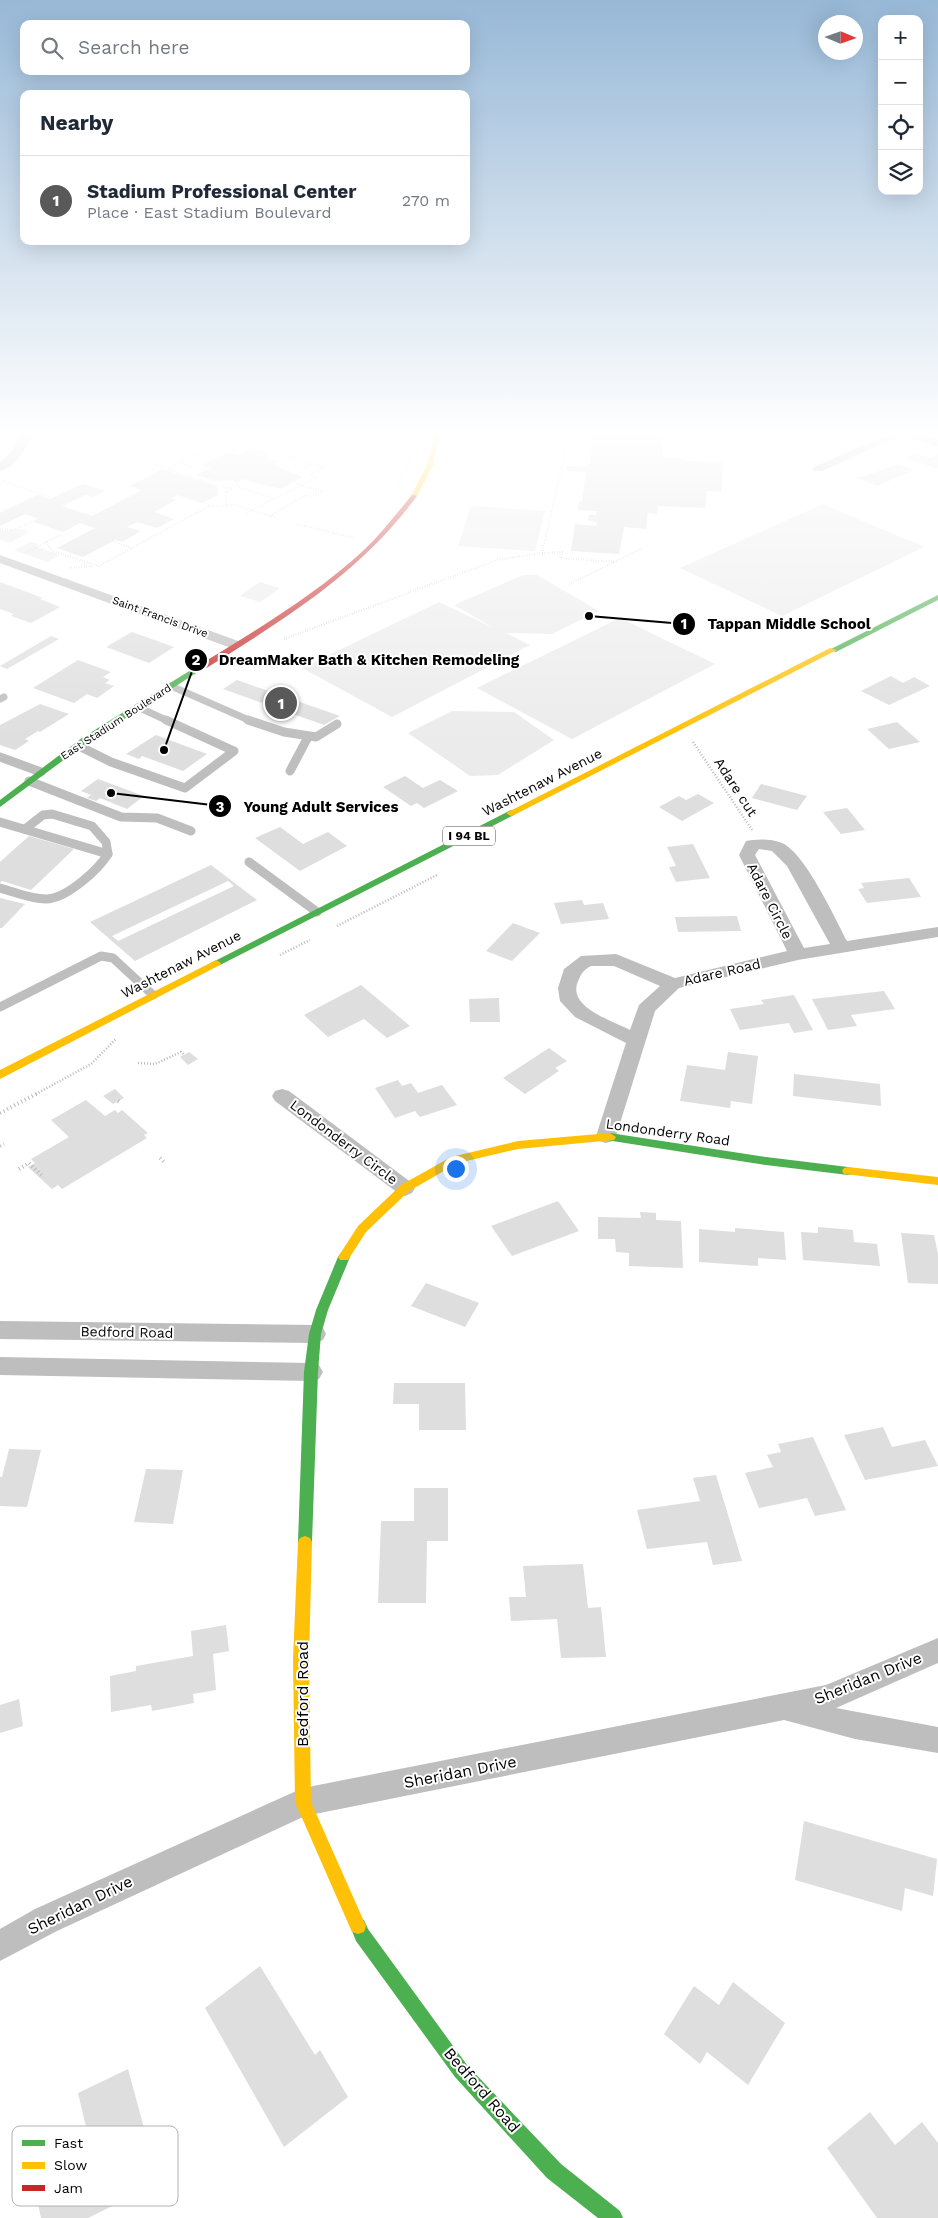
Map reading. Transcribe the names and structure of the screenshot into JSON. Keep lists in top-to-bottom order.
{
  "streets": {
    "main road": [
      "East Stadium Boulevard",
      "Washtenaw Avenue",
      "I 94 BL",
      "Londonderry Road",
      "Bedford Road"
    ],
    "street": [
      "Saint Francis Drive",
      "Adare Circle",
      "Adare Road",
      "Londonderry Circle",
      "Sheridan Drive"
    ],
    "path": ["Adare cut"]
  },
  "crossings": [
    ["Saint Francis Drive", "East Stadium Boulevard"],
    ["Adare cut", "Adare Circle"],
    ["Adare Circle", "Adare Road"],
    ["Adare Road", "Londonderry Road"],
    ["Londonderry Road", "Londonderry Circle"],
    ["Londonderry Road", "Bedford Road"],
    ["Bedford Road", "Sheridan Drive"]
  ],
  "places": ["Tappan Middle School", "DreamMaker Bath & Kitchen Remodeling", "Young Adult Services"],
  "legend": ["Fast", "Slow", "Jam"],
  "north": "right",
  "page": {
    "map_buttons": ["+", "−"],
    "search": "Search here",
    "heading": "Nearby",
    "list": [
      {
        "mark": "1",
        "name": "Stadium Professional Center",
        "note": "Place · East Stadium Boulevard",
        "value": "270 m"
      }
    ],
    "pins": "1"
  }
}
